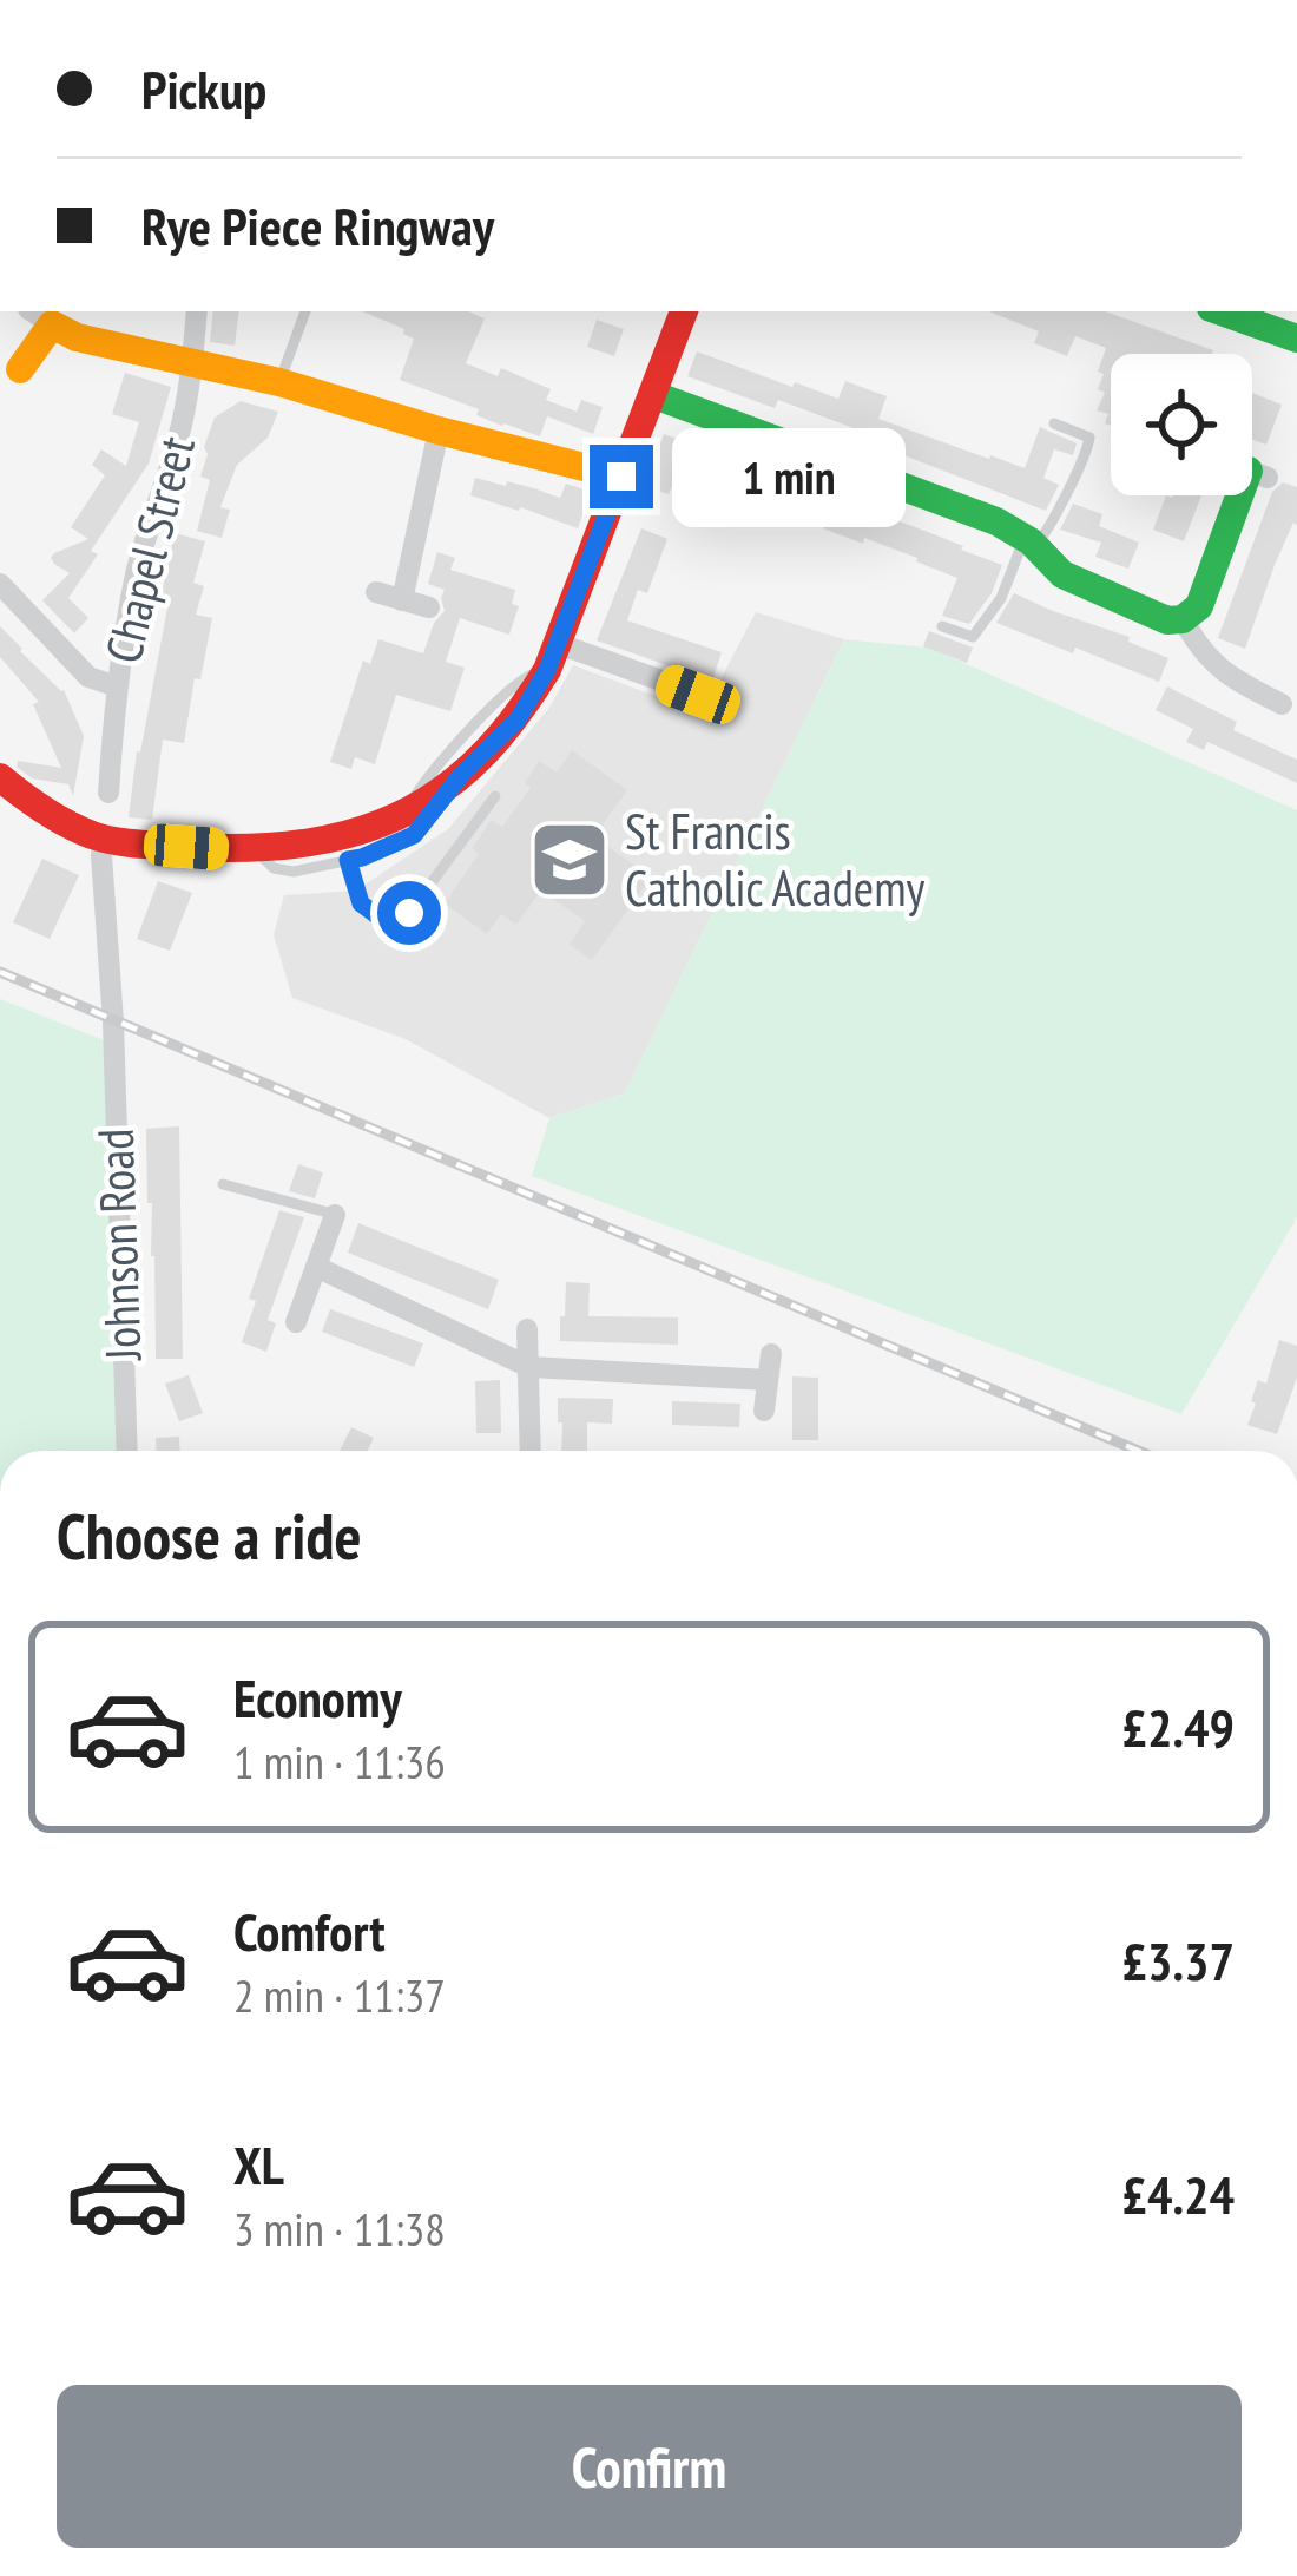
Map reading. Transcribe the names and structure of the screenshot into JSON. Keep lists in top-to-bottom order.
{
  "streets": {
    "street": ["Chapel Street", "Johnson Road"]
  },
  "places": {
    "school or university": ["St Francis Catholic Academy"]
  },
  "page": {
    "banner": ["Pickup", "Rye Piece Ringway"],
    "bubble": "1 min",
    "heading": "Choose a ride",
    "list": [
      {
        "name": "Economy",
        "note": "1 min · 11:36",
        "value": "£2.49"
      },
      {
        "name": "Comfort",
        "note": "2 min · 11:37",
        "value": "£3.37"
      },
      {
        "name": "XL",
        "note": "3 min · 11:38",
        "value": "£4.24"
      }
    ],
    "buttons": "Confirm"
  }
}
